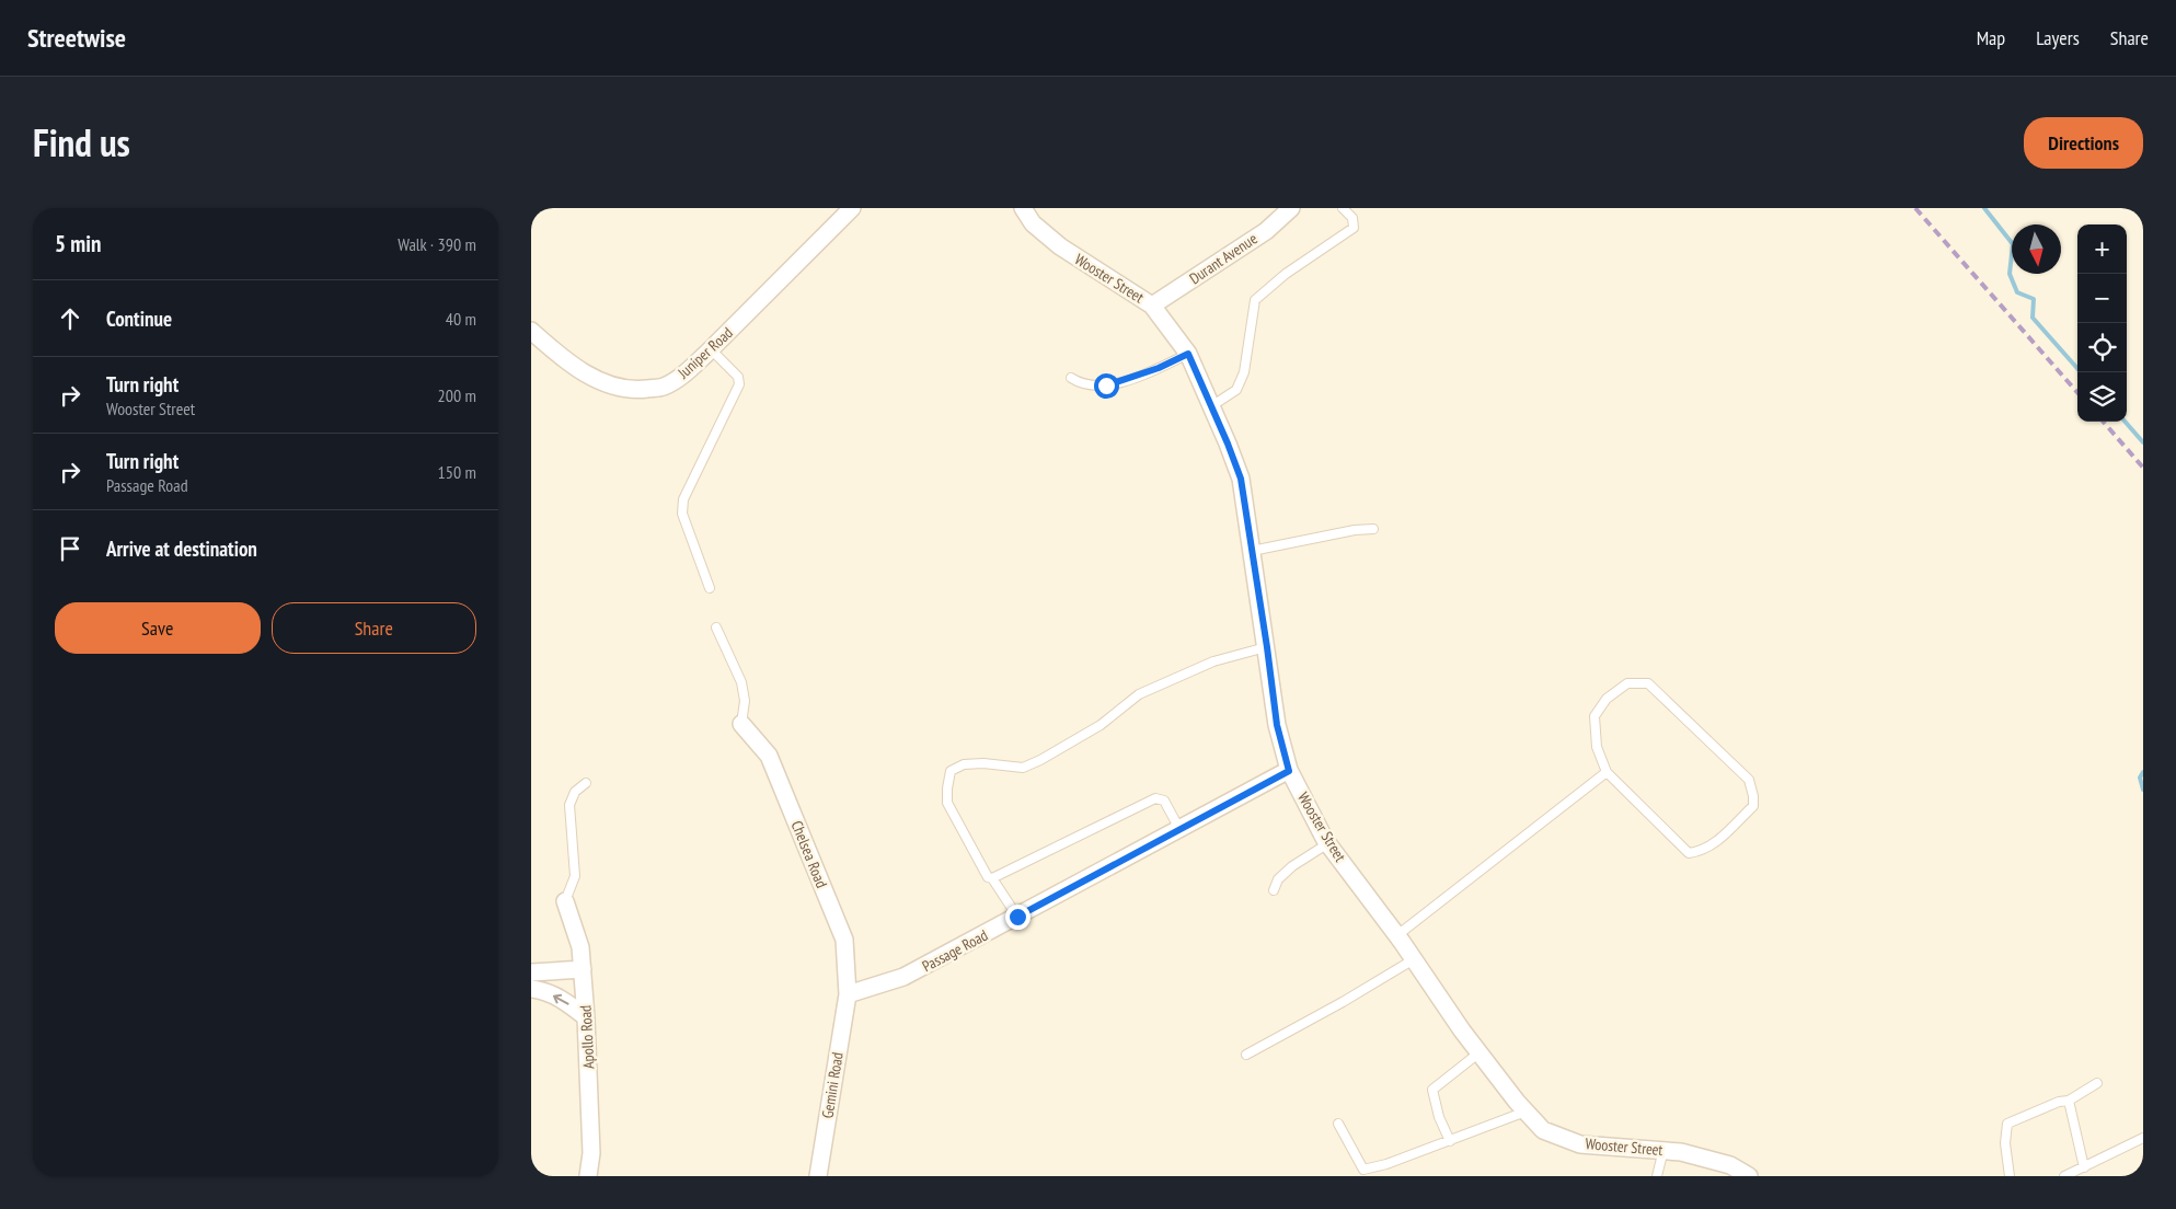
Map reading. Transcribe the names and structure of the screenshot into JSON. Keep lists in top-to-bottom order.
{
  "streets": {
    "street": [
      "Durant Avenue",
      "Wooster Street",
      "Juniper Road",
      "Chelsea Road",
      "Passage Road",
      "Apollo Road",
      "Gemini Road"
    ]
  },
  "crossings": [
    ["Durant Avenue", "Wooster Street"],
    ["Wooster Street", "Passage Road"],
    ["Chelsea Road", "Passage Road"],
    ["Chelsea Road", "Gemini Road"],
    ["Passage Road", "Gemini Road"]
  ],
  "north": "bottom",
  "page": {
    "header": "Streetwise",
    "nav": ["Map", "Layers", "Share"],
    "title": "Find us",
    "buttons": [
      "Directions",
      ["Save", "Share"]
    ],
    "heading": ["5 min", "Walk · 390 m"],
    "map_buttons": ["+", "−"],
    "list": [
      ["Continue", "40 m"],
      ["Turn right", "Wooster Street", "200 m"],
      ["Turn right", "Passage Road", "150 m"],
      "Arrive at destination"
    ]
  }
}
